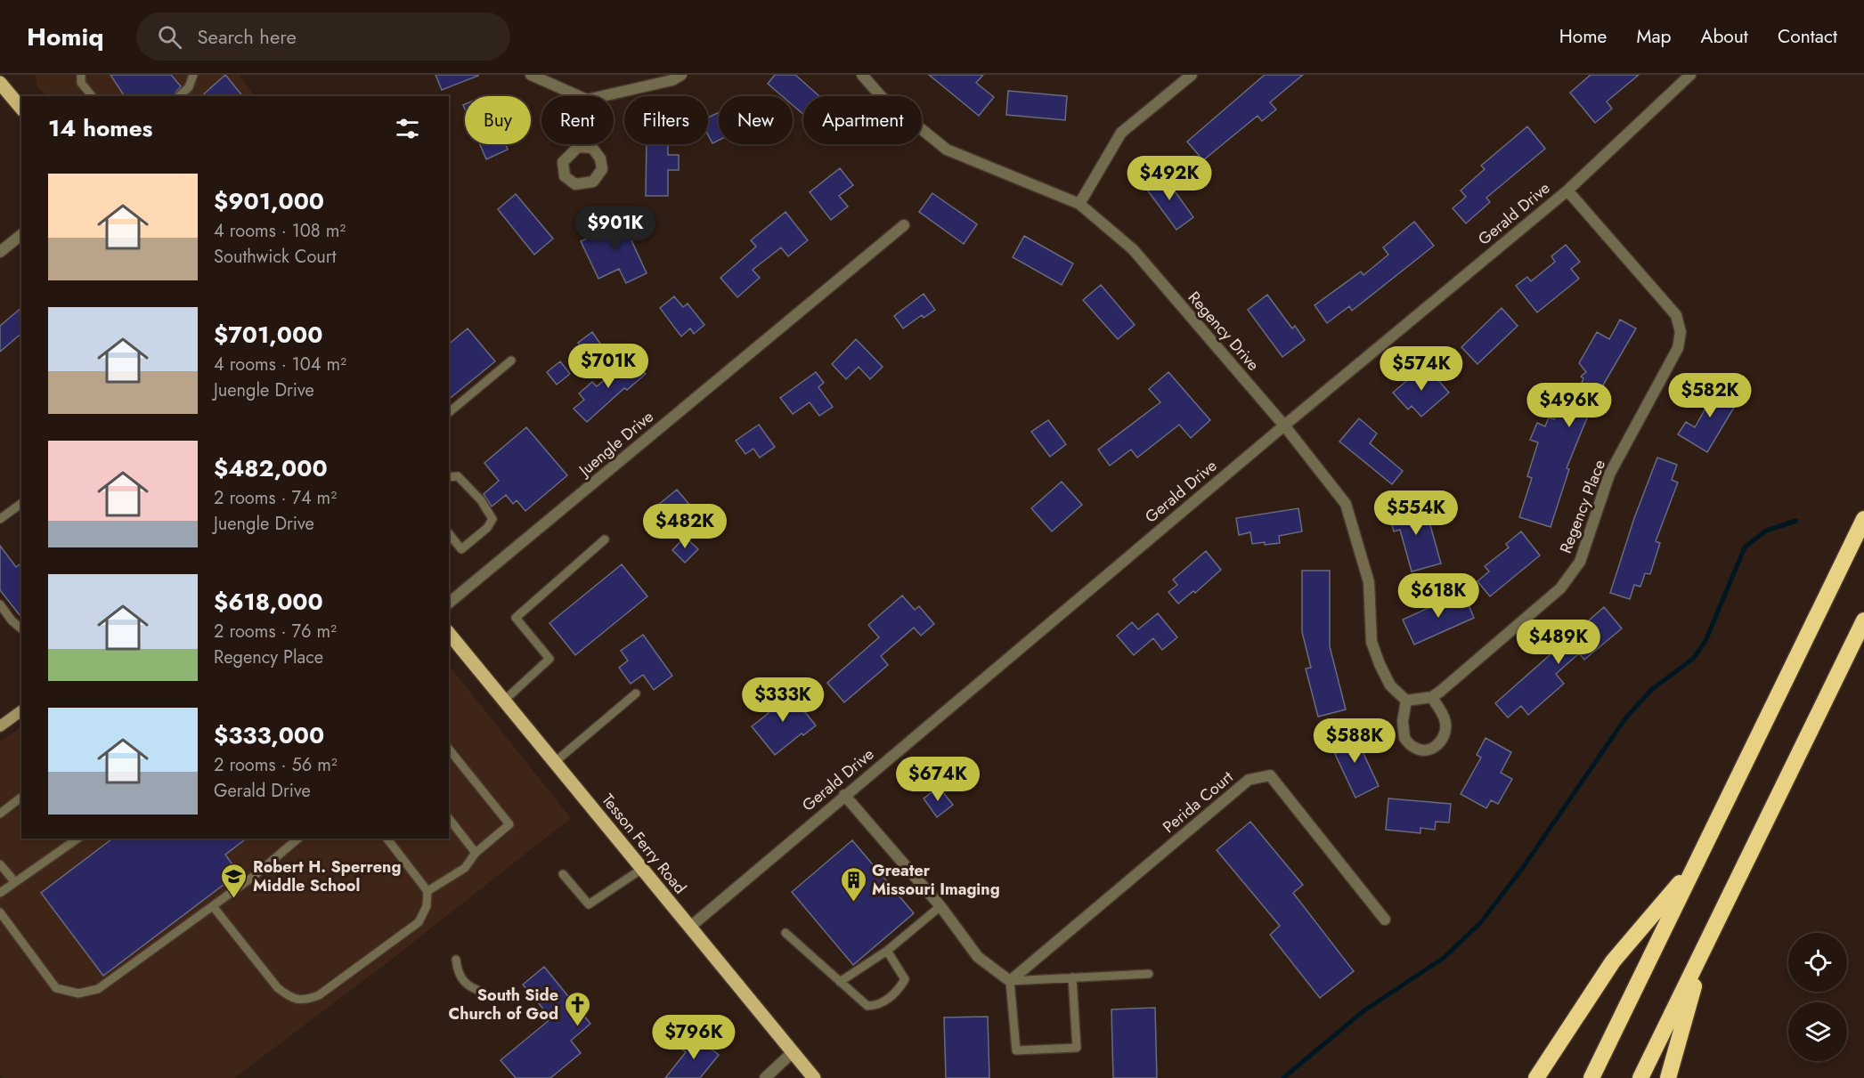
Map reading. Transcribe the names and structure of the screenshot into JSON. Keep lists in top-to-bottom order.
{
  "streets": {
    "main road": ["Tesson Ferry Road"],
    "street": [
      "Gerald Drive",
      "Regency Drive",
      "Juengle Drive",
      "Regency Place",
      "Perida Court"
    ]
  },
  "crossings": [
    ["Gerald Drive", "Regency Drive"],
    ["Gerald Drive", "Regency Place"],
    ["Gerald Drive", "Tesson Ferry Road"],
    ["Regency Drive", "Regency Place"]
  ],
  "places": {
    "school or university": ["Robert H. Sperreng Middle School"],
    "building": ["Greater Missouri Imaging"],
    "church": ["South Side Church of God"]
  },
  "page": {
    "header": "Homiq",
    "search": "Search here",
    "nav": [
      "Home",
      "Map",
      "About",
      "Contact"
    ],
    "chip": [
      "Buy",
      "Rent",
      "Filters",
      "New",
      "Apartment"
    ],
    "heading": "14 homes",
    "price": [
      "$492K",
      "$901K",
      "$701K",
      "$574K",
      "$582K",
      "$496K",
      "$554K",
      "$482K",
      "$618K",
      "$489K",
      "$333K",
      "$588K",
      "$674K",
      "$796K"
    ],
    "list": [
      {
        "name": "$901,000",
        "note": "4 rooms · 108 m² · Southwick Court"
      },
      {
        "name": "$701,000",
        "note": "4 rooms · 104 m² · Juengle Drive"
      },
      {
        "name": "$482,000",
        "note": "2 rooms · 74 m² · Juengle Drive"
      },
      {
        "name": "$618,000",
        "note": "2 rooms · 76 m² · Regency Place"
      },
      {
        "name": "$333,000",
        "note": "2 rooms · 56 m² · Gerald Drive"
      }
    ]
  }
}
